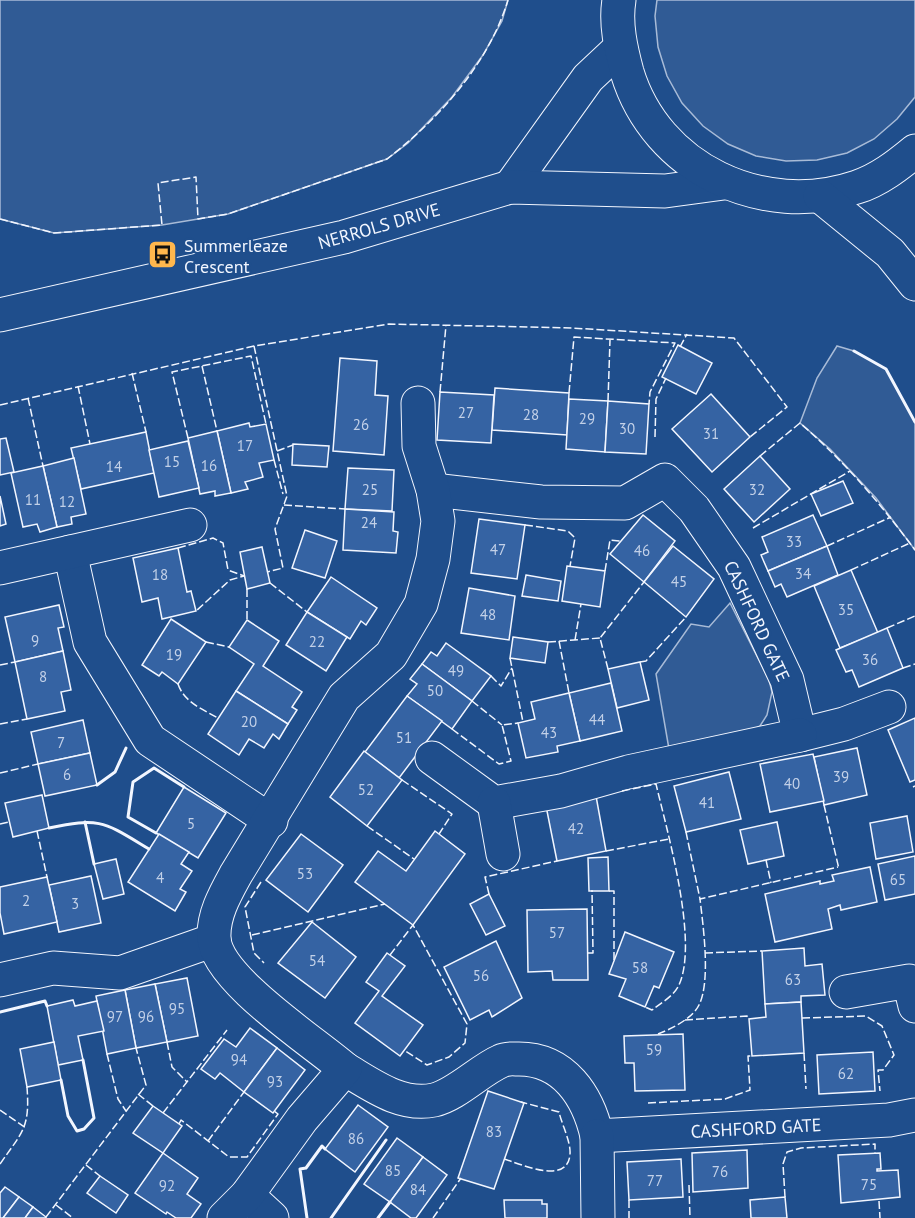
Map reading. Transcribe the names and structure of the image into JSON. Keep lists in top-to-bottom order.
{
  "streets": {
    "street": ["NERROLS DRIVE", "CASHFORD GATE"]
  },
  "places": {
    "bus stop": ["Summerleaze Crescent"]
  },
  "house_numbers": [
    "27",
    "28",
    "29",
    "26",
    "30",
    "31",
    "17",
    "15",
    "16",
    "14",
    "25",
    "32",
    "11",
    "12",
    "24",
    "33",
    "47",
    "46",
    "34",
    "18",
    "45",
    "35",
    "48",
    "9",
    "22",
    "19",
    "36",
    "49",
    "8",
    "50",
    "44",
    "20",
    "43",
    "51",
    "7",
    "6",
    "39",
    "40",
    "52",
    "41",
    "5",
    "42",
    "53",
    "4",
    "65",
    "2",
    "3",
    "57",
    "54",
    "58",
    "56",
    "63",
    "95",
    "97",
    "96",
    "59",
    "94",
    "62",
    "93",
    "83",
    "86",
    "85",
    "76",
    "77",
    "75",
    "92",
    "84"
  ]
}
